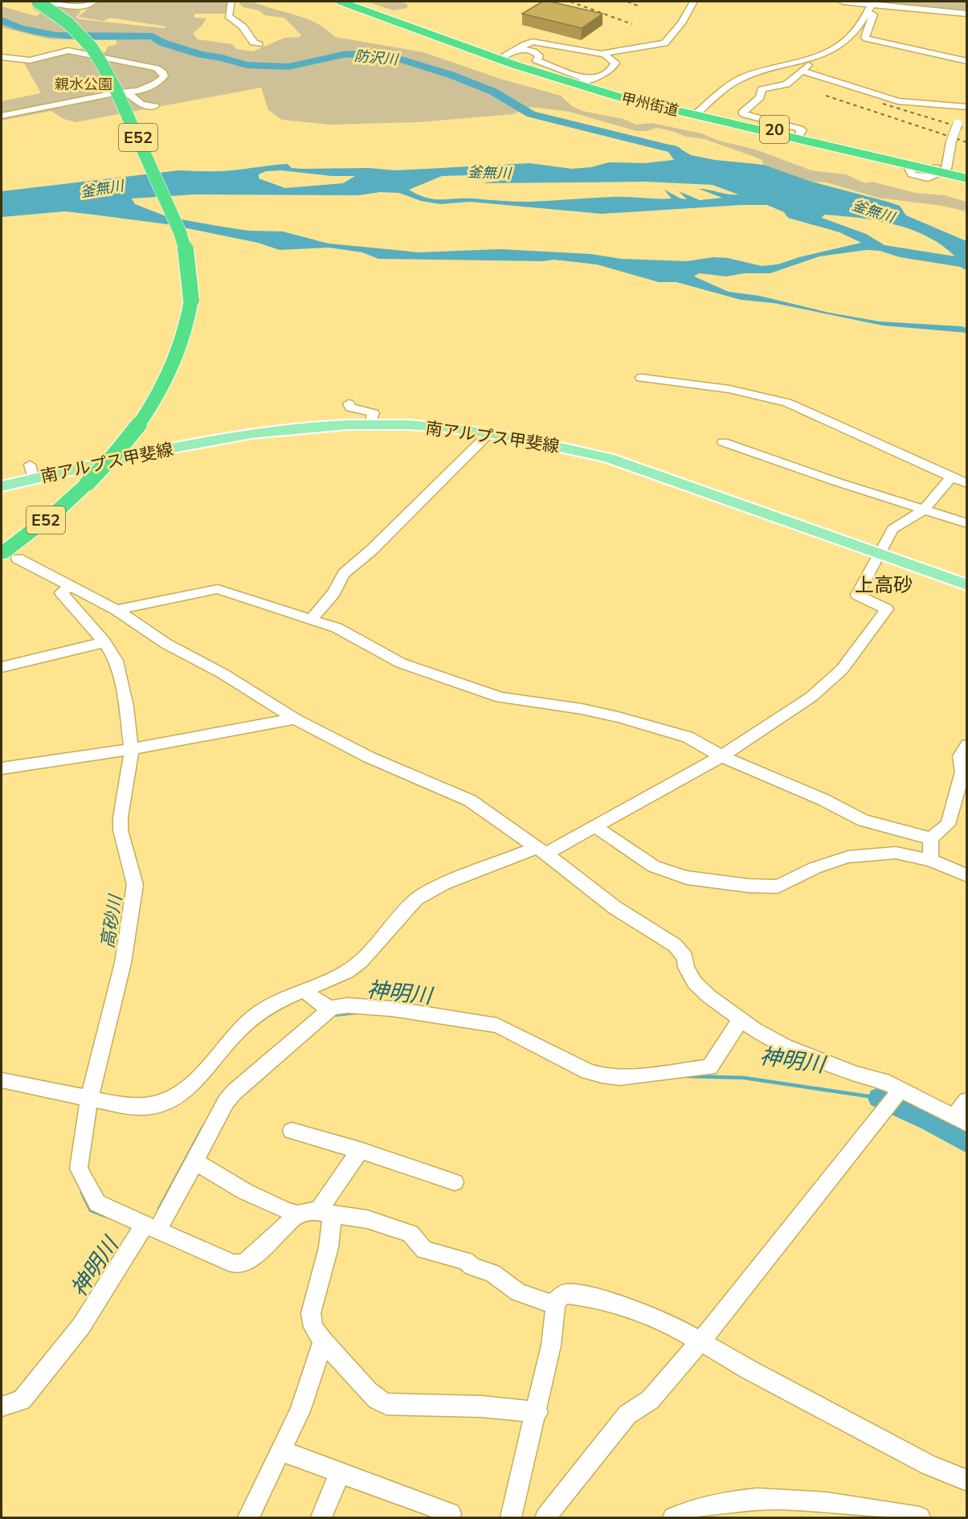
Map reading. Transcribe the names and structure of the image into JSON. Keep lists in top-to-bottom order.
{
  "streets": {
    "highway": ["甲州街道", "20", "E52"],
    "main road": ["南アルプス甲斐線"]
  },
  "districts": ["上高砂"],
  "water": [
    "防沢川",
    "釜無川",
    "高砂川",
    "神明川"
  ],
  "parks": ["親水公園"]
}
